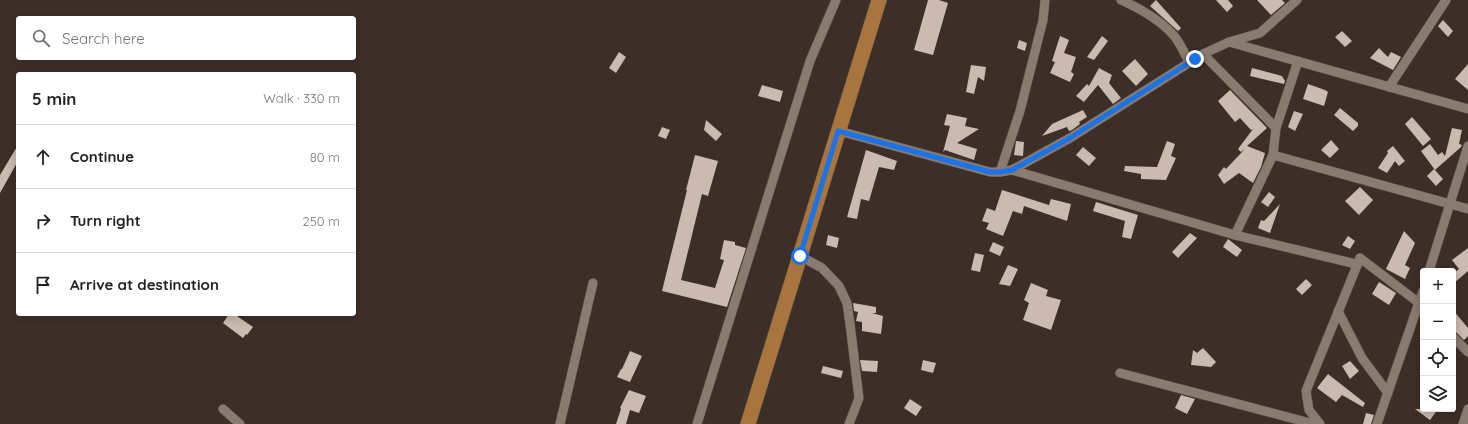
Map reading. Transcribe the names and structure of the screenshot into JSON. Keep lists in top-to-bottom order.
{
  "page": {
    "search": "Search here",
    "heading": ["5 min", "Walk · 330 m"],
    "list": [
      ["Continue", "80 m"],
      ["Turn right", "250 m"],
      "Arrive at destination"
    ],
    "map_buttons": ["+", "−"]
  }
}
